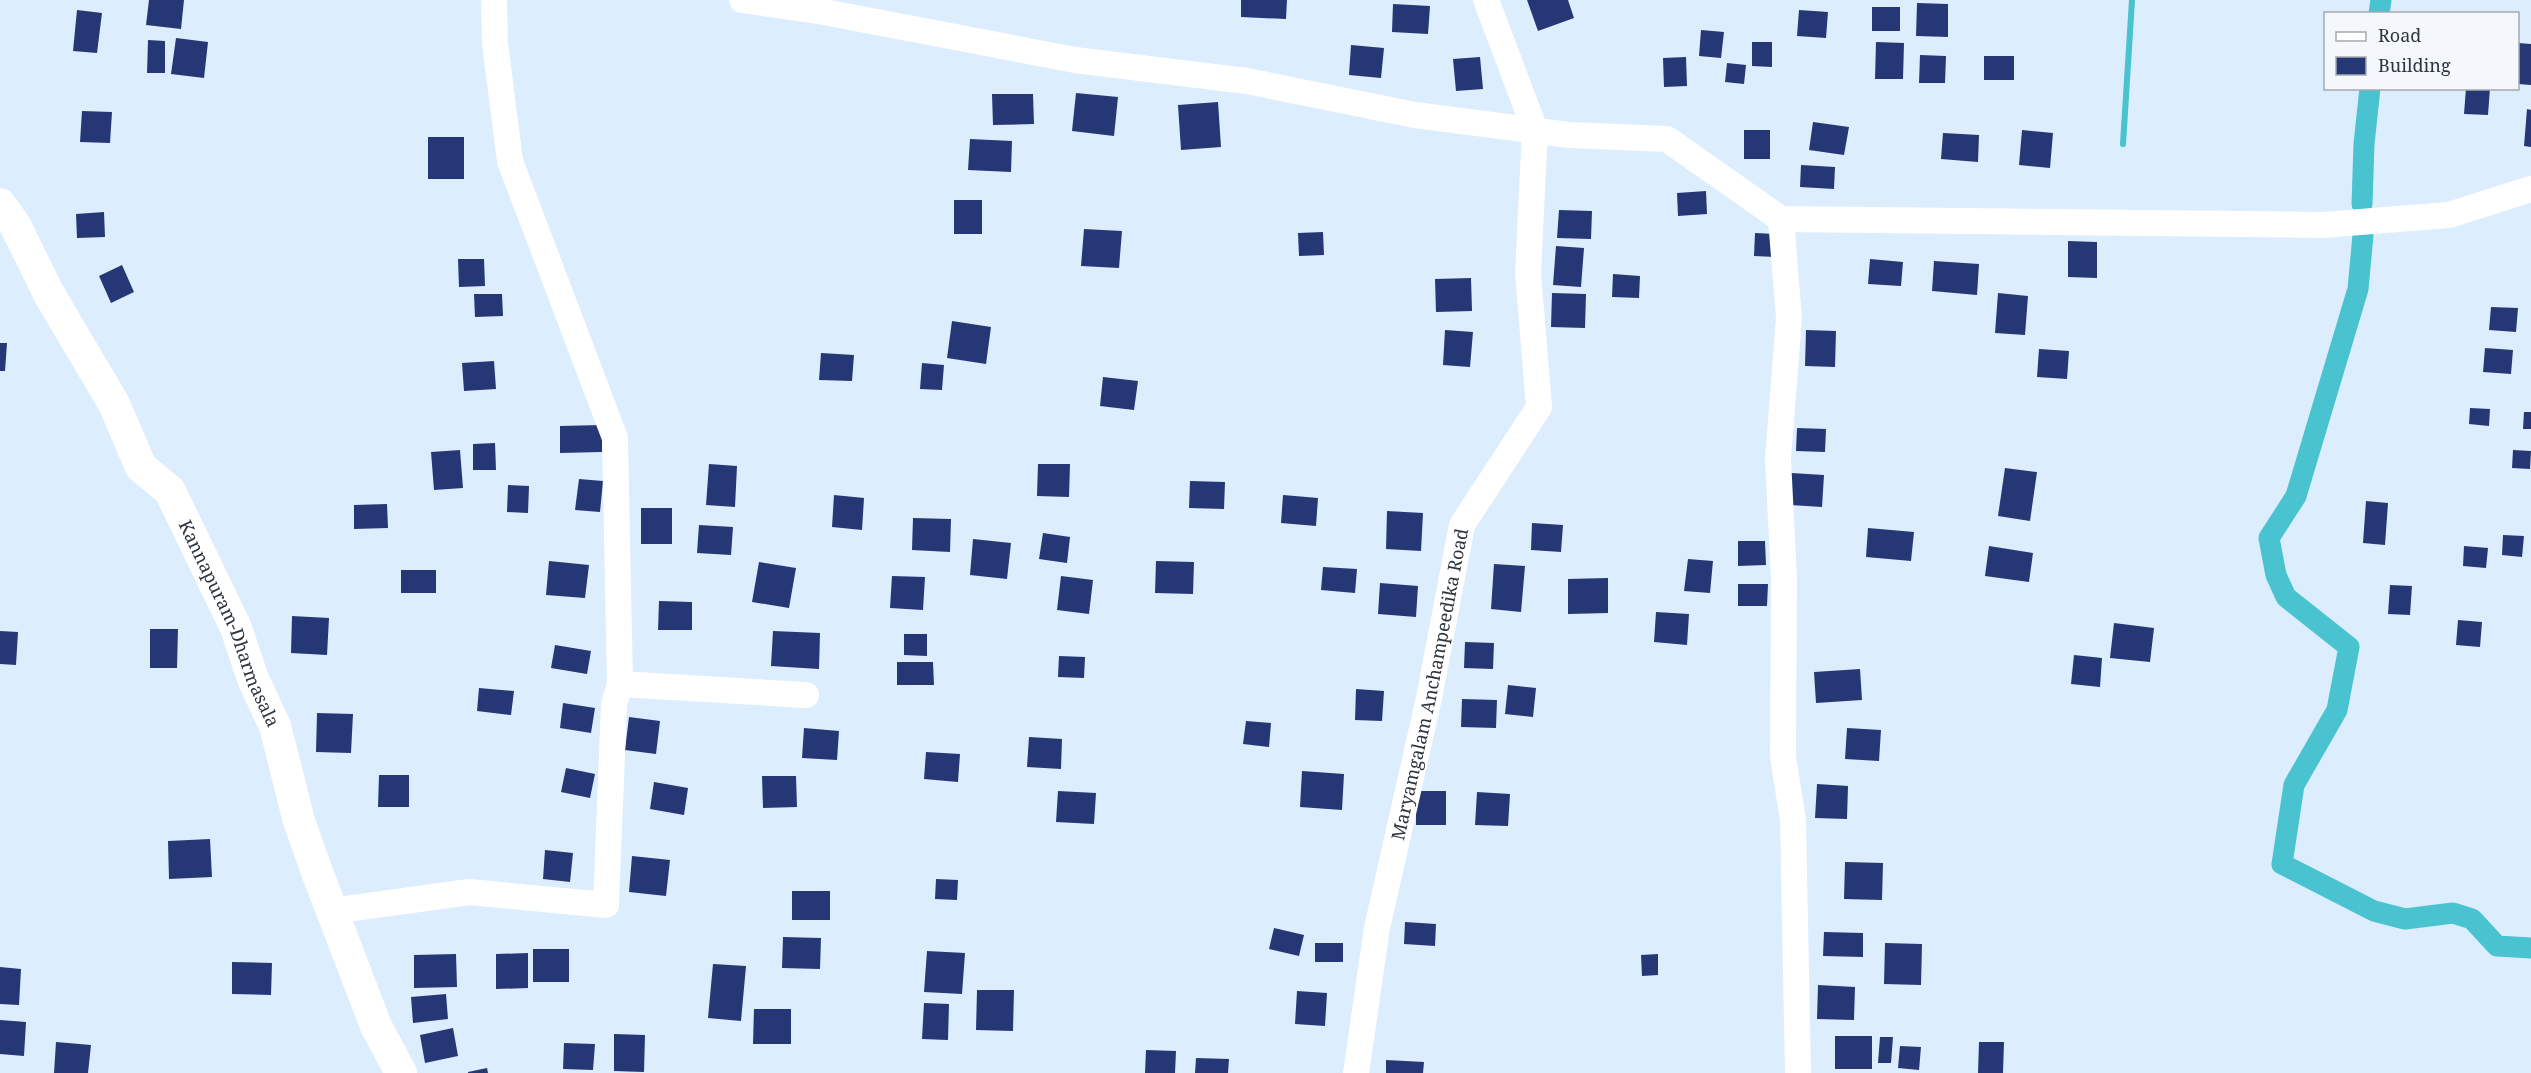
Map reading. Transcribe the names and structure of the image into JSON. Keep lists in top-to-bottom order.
{
  "streets": {
    "main road": ["Kannapuram-Dharmasala"],
    "street": ["Maryamgalam Anchampeedika Road"]
  },
  "legend": ["Road", "Building"]
}
